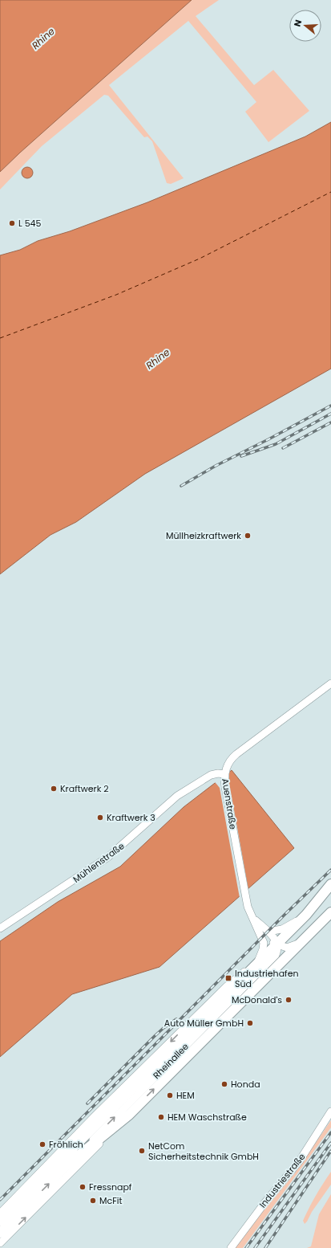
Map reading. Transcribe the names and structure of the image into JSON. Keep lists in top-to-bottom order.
{
  "streets": {
    "main road": ["Rheinallee"],
    "street": ["Auenstraße", "Mühlenstraße", "Industriestraße"]
  },
  "crossings": [
    ["Auenstraße", "Mühlenstraße"],
    ["Auenstraße", "Rheinallee"]
  ],
  "water": ["Rhine"],
  "places": {
    "other": [
      "L 545",
      "Müllheizkraftwerk",
      "Kraftwerk 2",
      "Kraftwerk 3",
      "McDonald's",
      "Auto Müller GmbH",
      "Honda",
      "HEM",
      "HEM Waschstraße",
      "Fröhlich",
      "NetCom Sicherheitstechnik GmbH",
      "Fressnapf",
      "McFit"
    ],
    "transit": ["Industriehafen Süd"]
  },
  "north": "left"
}
